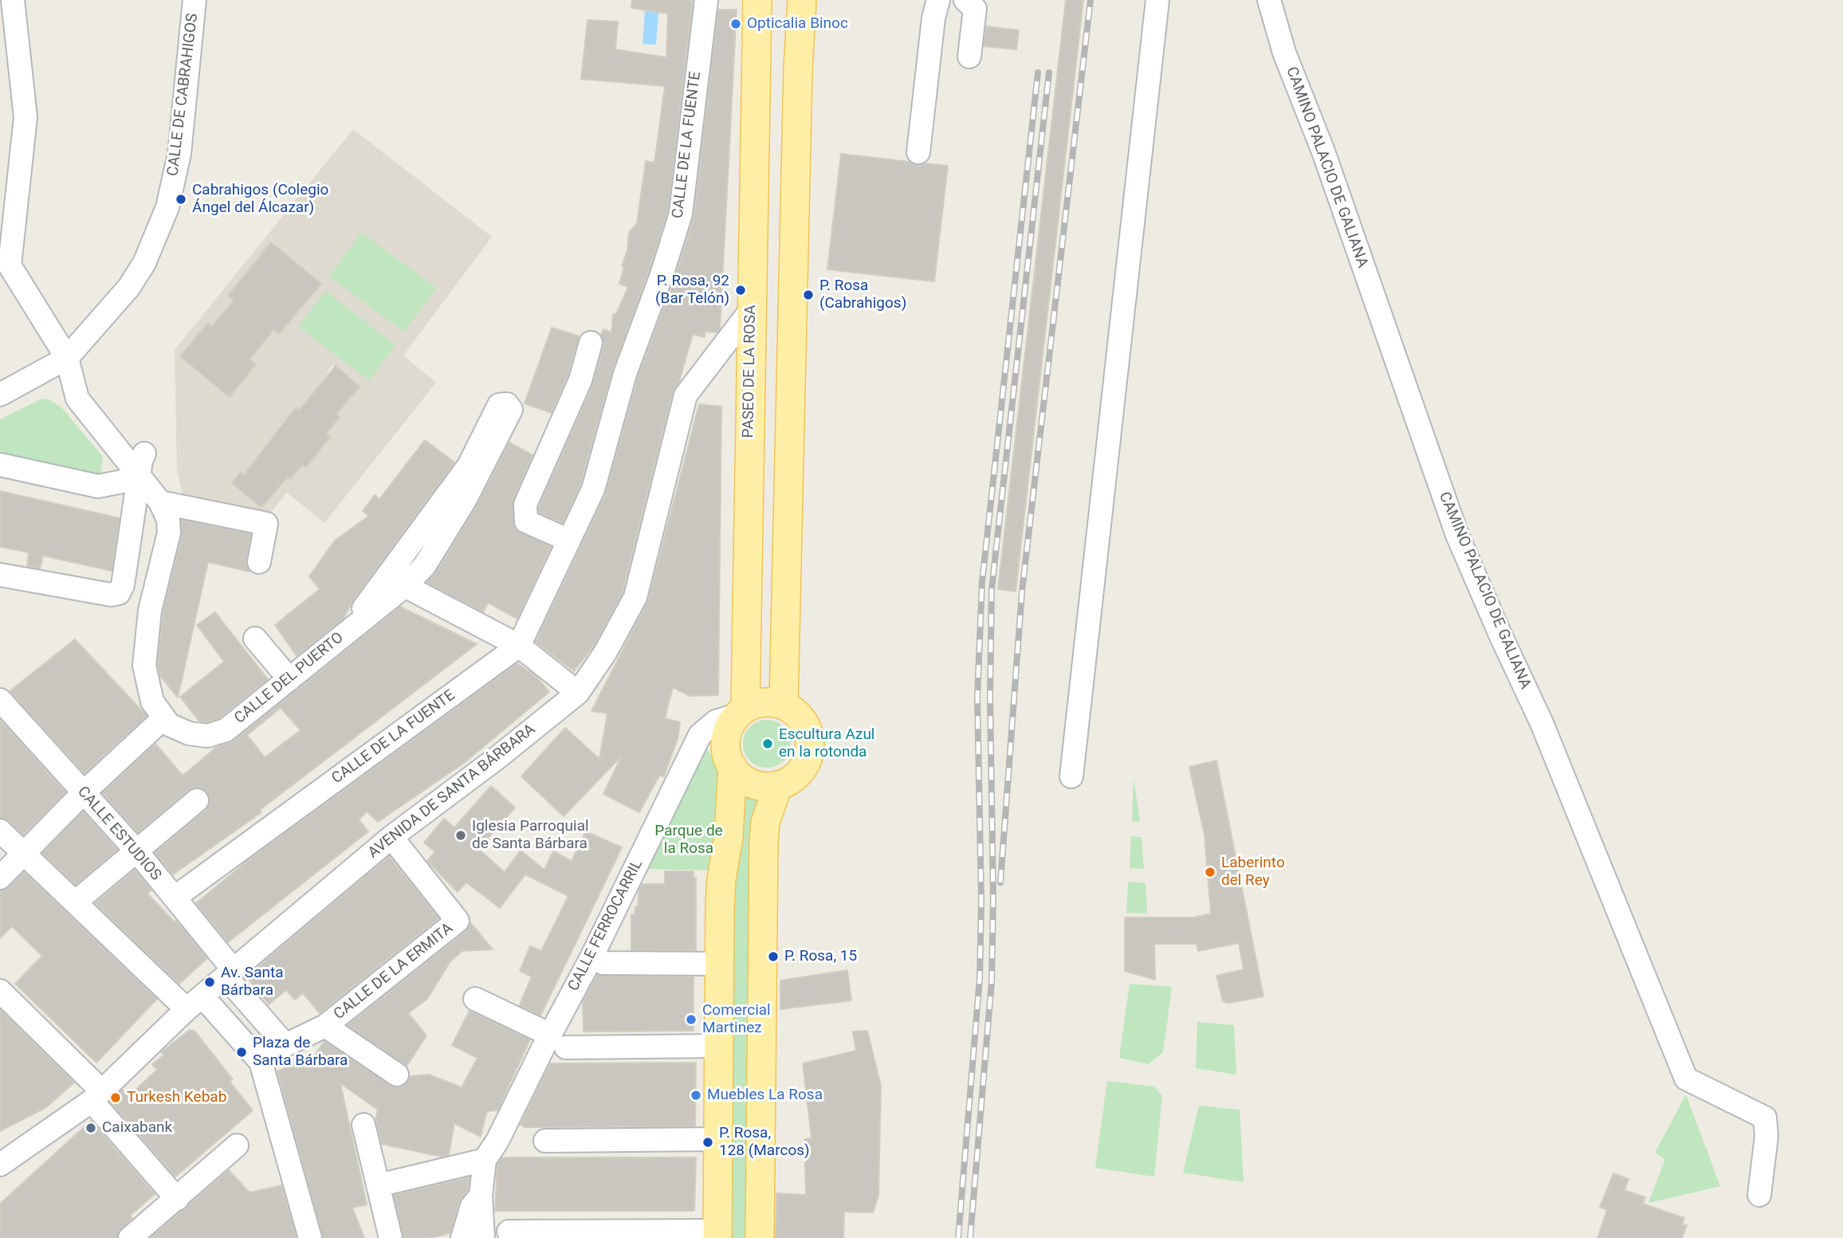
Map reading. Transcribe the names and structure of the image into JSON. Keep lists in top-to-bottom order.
{
  "streets": {
    "main road": ["PASEO DE LA ROSA"],
    "street": [
      "CALLE DE CABRAHIGOS",
      "CALLE DE LA FUENTE",
      "CAMINO PALACIO DE GALIANA",
      "CALLE DEL PUERTO",
      "AVENIDA DE SANTA BÁRBARA",
      "CALLE ESTUDIOS",
      "CALLE FERROCARRIL",
      "CALLE DE LA ERMITA"
    ]
  },
  "crossings": [
    ["CALLE DE LA FUENTE", "CALLE ESTUDIOS"],
    ["PASEO DE LA ROSA", "AVENIDA DE SANTA BÁRBARA"],
    ["PASEO DE LA ROSA", "CALLE FERROCARRIL"],
    ["AVENIDA DE SANTA BÁRBARA", "CALLE ESTUDIOS"],
    ["AVENIDA DE SANTA BÁRBARA", "CALLE DE LA ERMITA"]
  ],
  "parks": ["Parque de la Rosa"],
  "places": [
    "Opticalia Binoc",
    "Cabrahigos (Colegio Ángel del Álcazar)",
    "P. Rosa, 92 (Bar Telón)",
    "P. Rosa (Cabrahigos)",
    "Escultura Azul en la rotonda",
    "Iglesia Parroquial de Santa Bárbara",
    "Laberinto del Rey",
    "P. Rosa, 15",
    "Av. Santa Bárbara",
    "Comercial Martinez",
    "Plaza de Santa Bárbara",
    "Muebles La Rosa",
    "Turkesh Kebab",
    "Caixabank",
    "P. Rosa, 128 (Marcos)"
  ]
}
